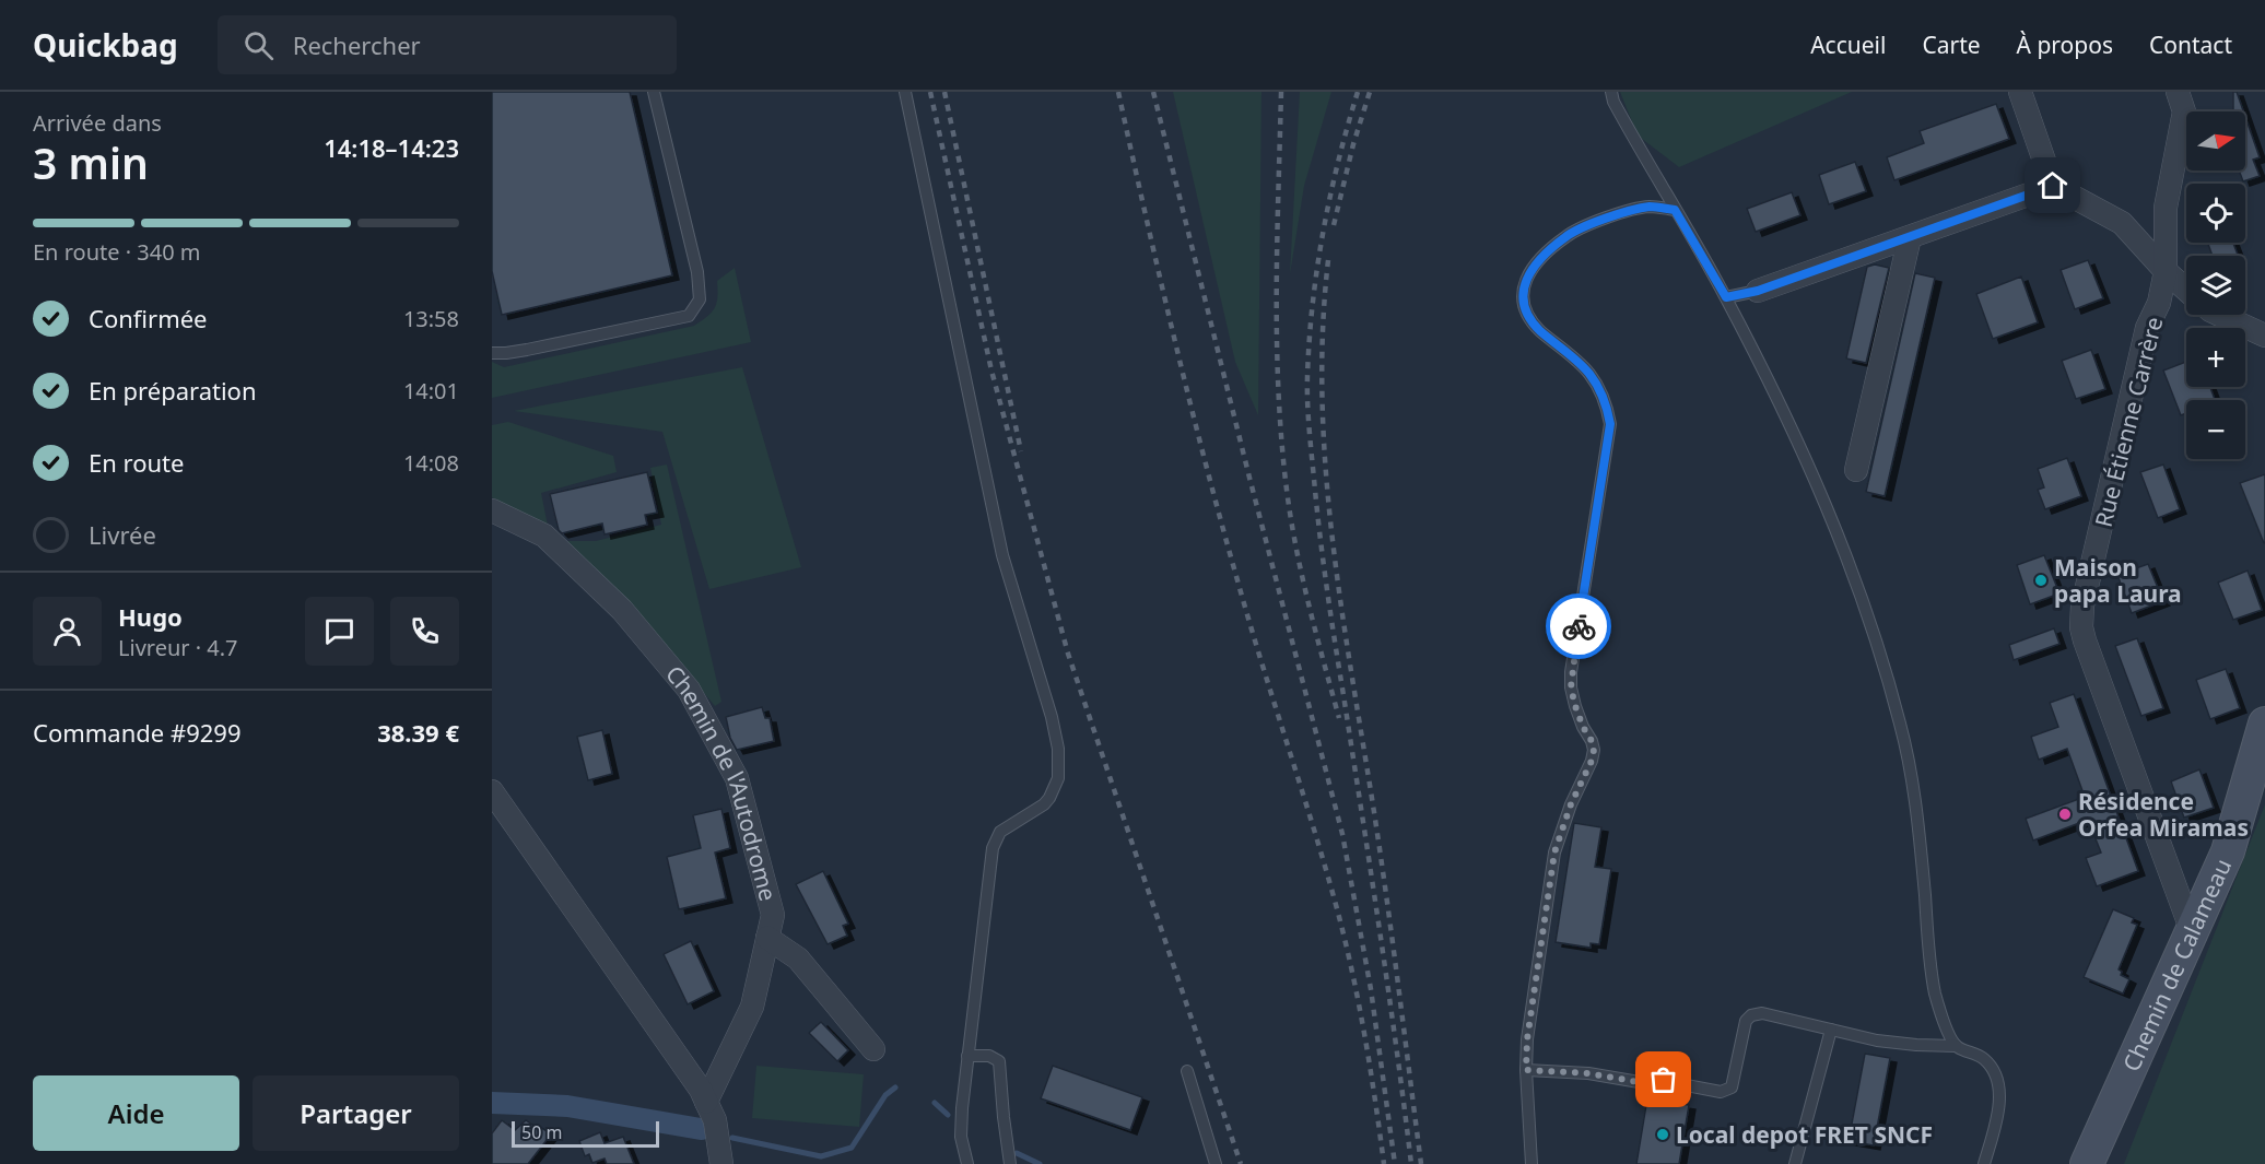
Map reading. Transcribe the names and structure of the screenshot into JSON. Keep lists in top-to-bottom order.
{
  "streets": {
    "main road": ["Chemin de Calameau"],
    "street": ["Rue Étienne Carrère", "Chemin de l'Autodrome"]
  },
  "crossings": [
    ["Rue Étienne Carrère", "Chemin de Calameau"]
  ],
  "places": ["Maison papa Laura", "Résidence Orfea Miramas", "Local depot FRET SNCF"],
  "scale_bar": "50 m",
  "north": "right",
  "page": {
    "header": "Quickbag",
    "search": "Rechercher",
    "nav": [
      "Accueil",
      "Carte",
      "À propos",
      "Contact"
    ],
    "heading": ["3 min", "Arrivée dans", "14:18–14:23"],
    "panel": [
      "Hugo",
      "Livreur · 4.7",
      "Commande #9299",
      "38.39 €"
    ],
    "map_buttons": ["+", "−"],
    "bar": "En route · 340 m",
    "list": [
      ["Confirmée", "13:58"],
      ["En préparation", "14:01"],
      ["En route", "14:08"],
      "Livrée"
    ],
    "buttons": ["Aide", "Partager"],
    "scale": "50 m"
  }
}
